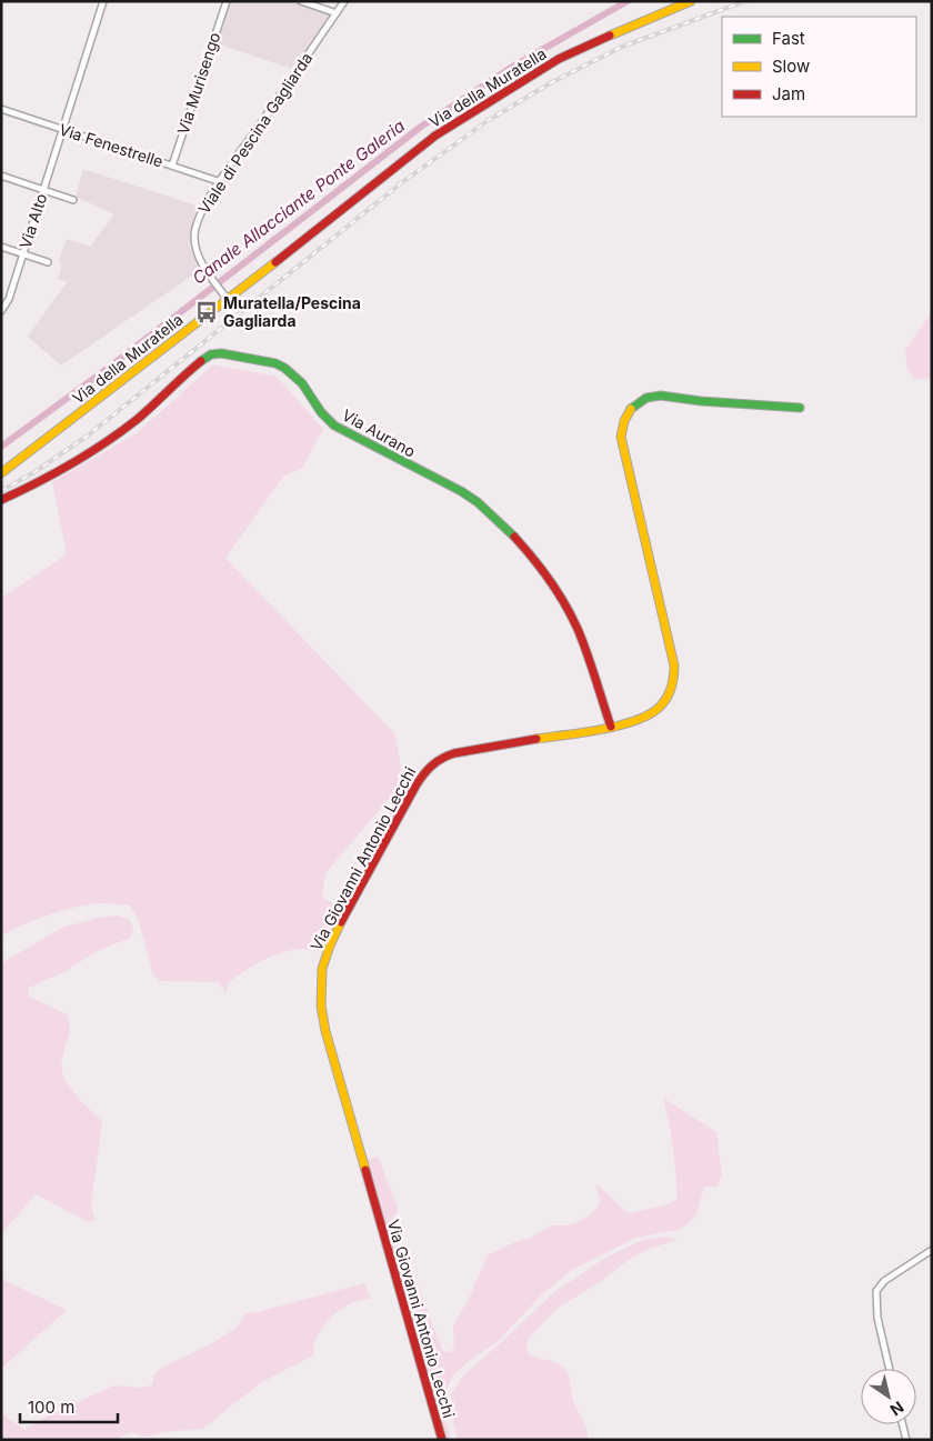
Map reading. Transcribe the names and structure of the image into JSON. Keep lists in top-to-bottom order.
{
  "streets": {
    "street": [
      "Via Murisengo",
      "Via della Muratella",
      "Viale di Pescina Gagliarda",
      "Via Fenestrelle",
      "Via Alto",
      "Via Aurano",
      "Via Giovanni Antonio Lecchi"
    ]
  },
  "crossings": [
    ["Via Murisengo", "Via Fenestrelle"],
    ["Via della Muratella", "Viale di Pescina Gagliarda"],
    ["Viale di Pescina Gagliarda", "Via Fenestrelle"],
    ["Via Fenestrelle", "Via Alto"],
    ["Via Aurano", "Via Giovanni Antonio Lecchi"]
  ],
  "water": ["Canale Allacciante Ponte Galeria"],
  "places": {
    "bus stop": ["Muratella/Pescina Gagliarda"]
  },
  "legend": ["Fast", "Slow", "Jam"],
  "scale_bar": "100 m",
  "north": "bottom right"
}
